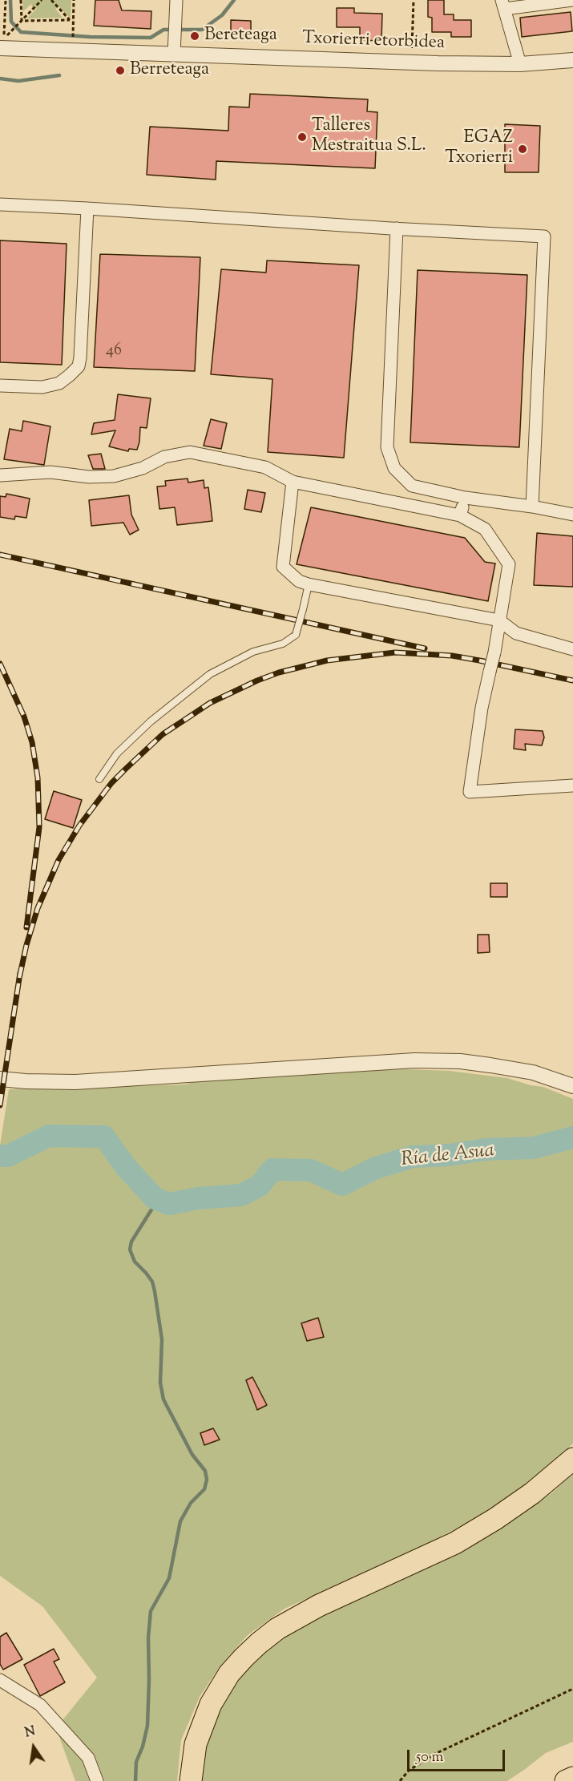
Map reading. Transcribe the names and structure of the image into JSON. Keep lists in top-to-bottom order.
{
  "streets": {
    "street": ["Txorierri etorbidea"]
  },
  "water": ["Ría de Asua"],
  "places": [
    "Bereteaga",
    "Berreteaga",
    "Talleres Mestraitua S.L.",
    "EGAZ Txorierri"
  ],
  "house_numbers": ["46"],
  "scale_bar": "50 m",
  "north": "top"
}
